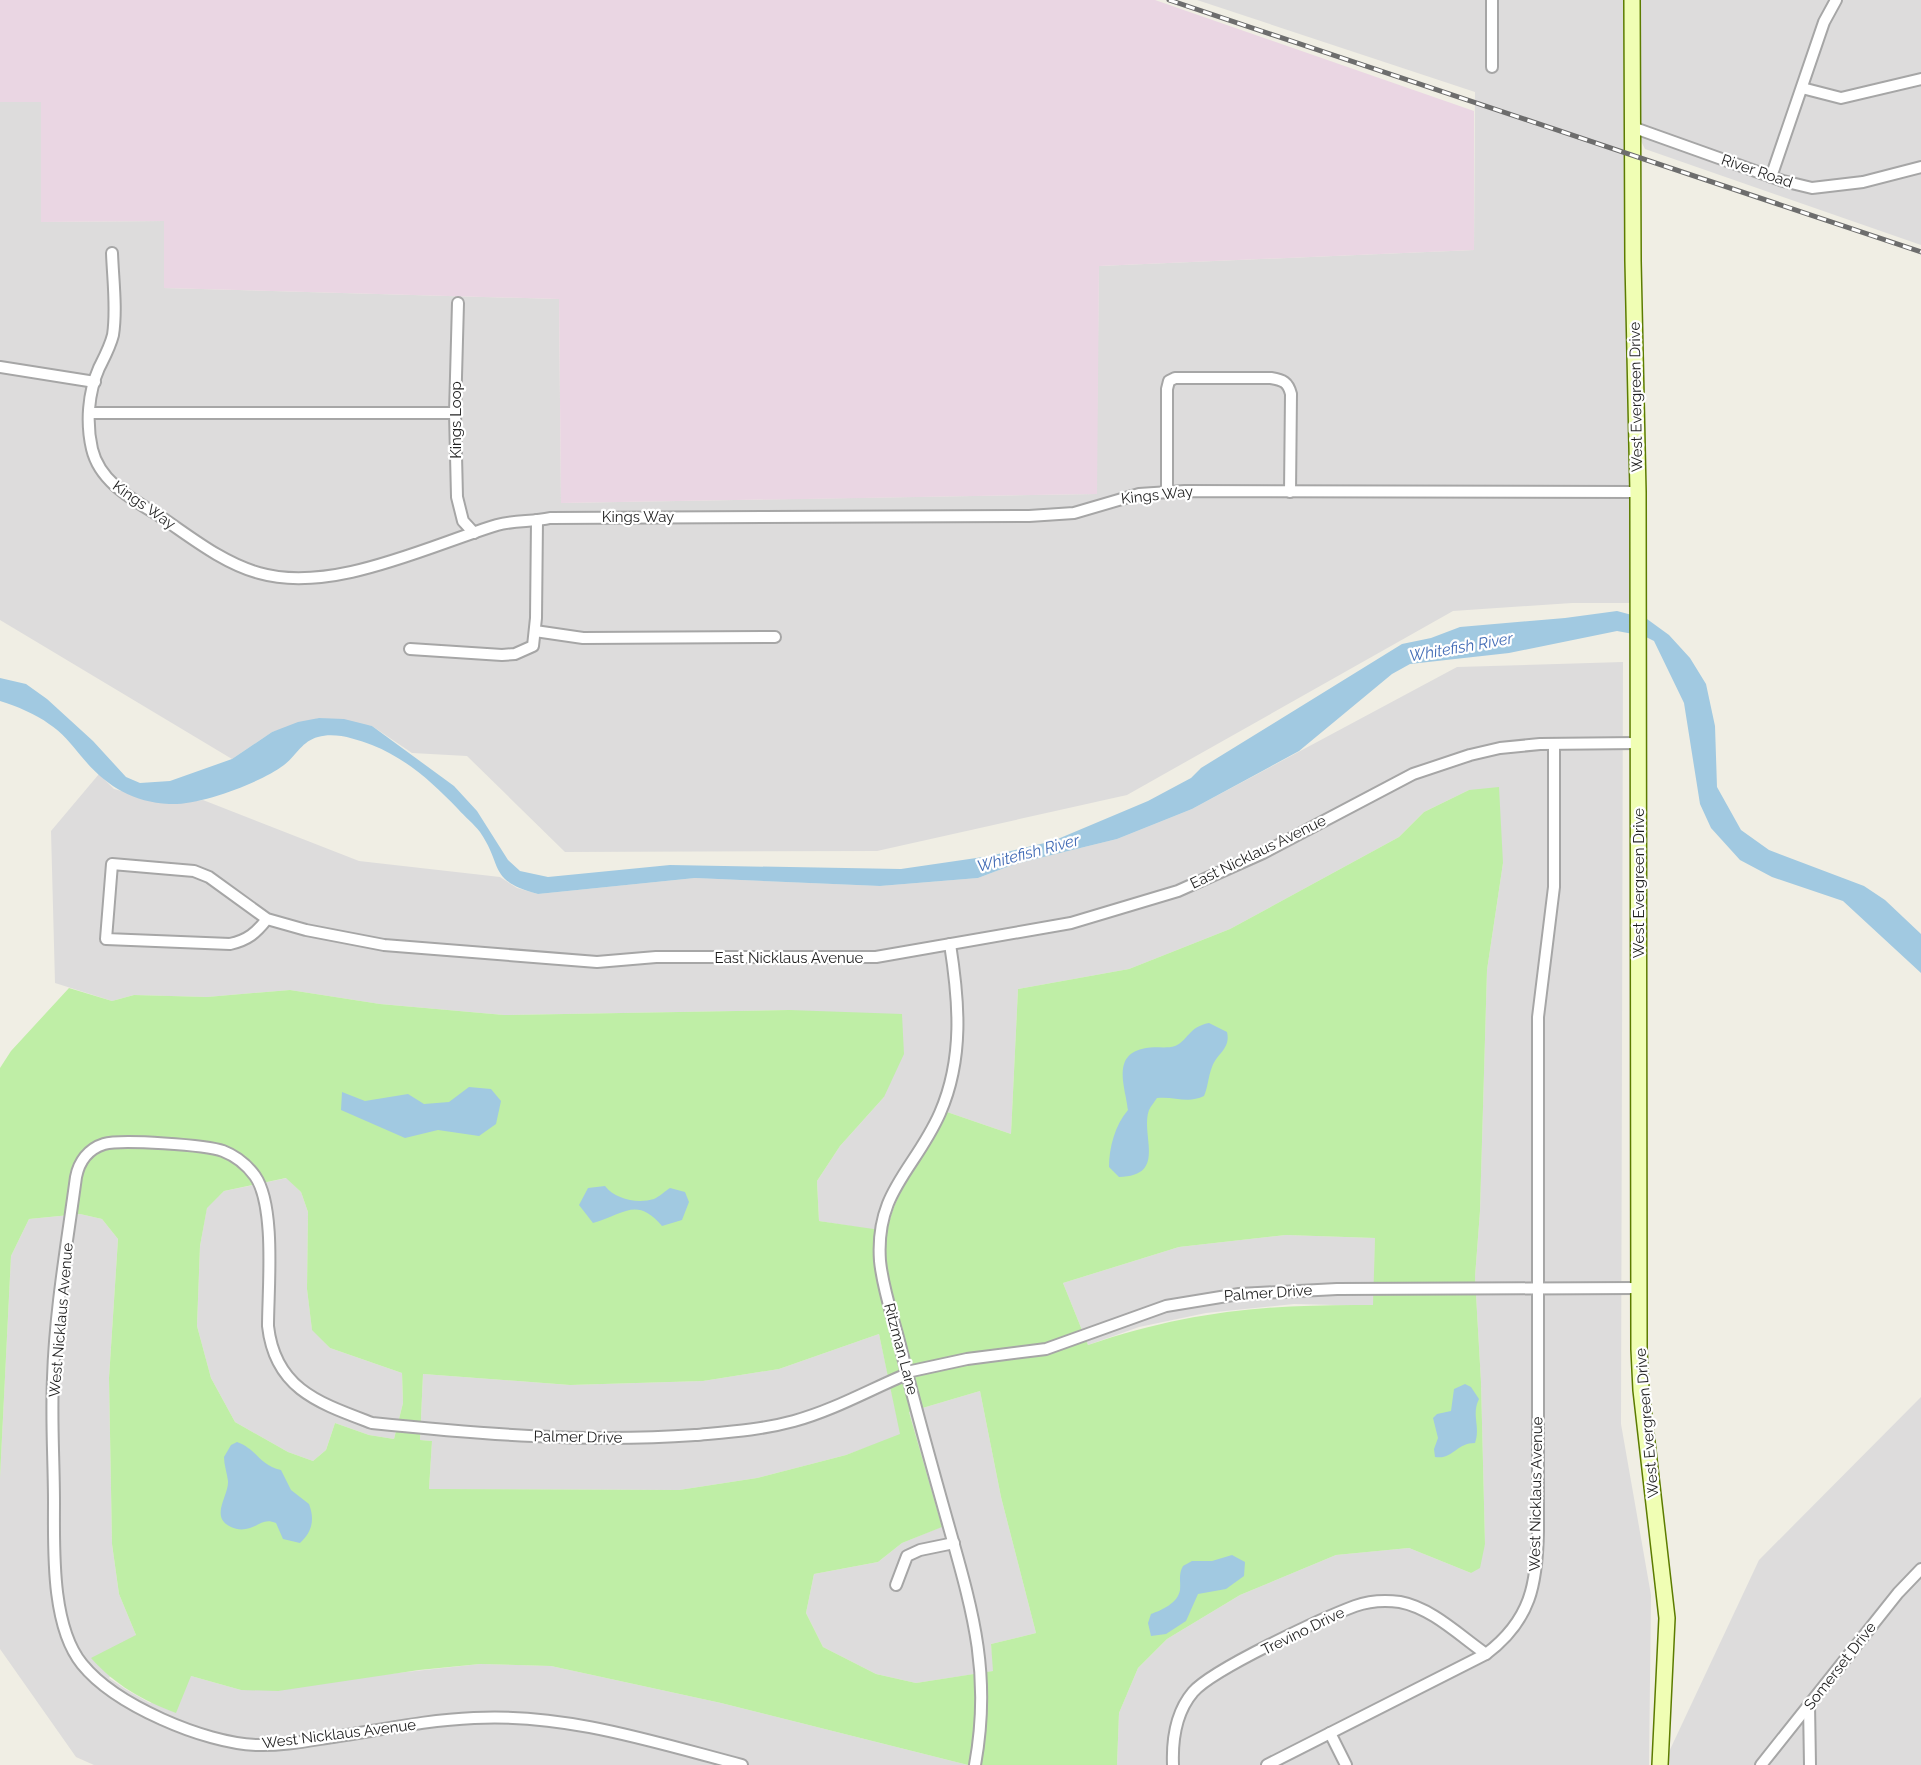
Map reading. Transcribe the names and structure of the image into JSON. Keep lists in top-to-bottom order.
{
  "streets": {
    "street": [
      "River Road",
      "West Evergreen Drive",
      "Kings Loop",
      "Kings Way",
      "East Nicklaus Avenue",
      "Palmer Drive",
      "West Nicklaus Avenue",
      "Ritzman Lane",
      "Trevino Drive",
      "Somerset Drive"
    ]
  },
  "crossings": [
    ["River Road", "West Evergreen Drive"],
    ["West Evergreen Drive", "Kings Way"],
    ["West Evergreen Drive", "East Nicklaus Avenue"],
    ["West Evergreen Drive", "Palmer Drive"],
    ["Kings Loop", "Kings Way"],
    ["East Nicklaus Avenue", "Ritzman Lane"],
    ["Palmer Drive", "West Nicklaus Avenue"],
    ["Palmer Drive", "Ritzman Lane"],
    ["West Nicklaus Avenue", "Trevino Drive"]
  ],
  "water": ["Whitefish River"]
}
